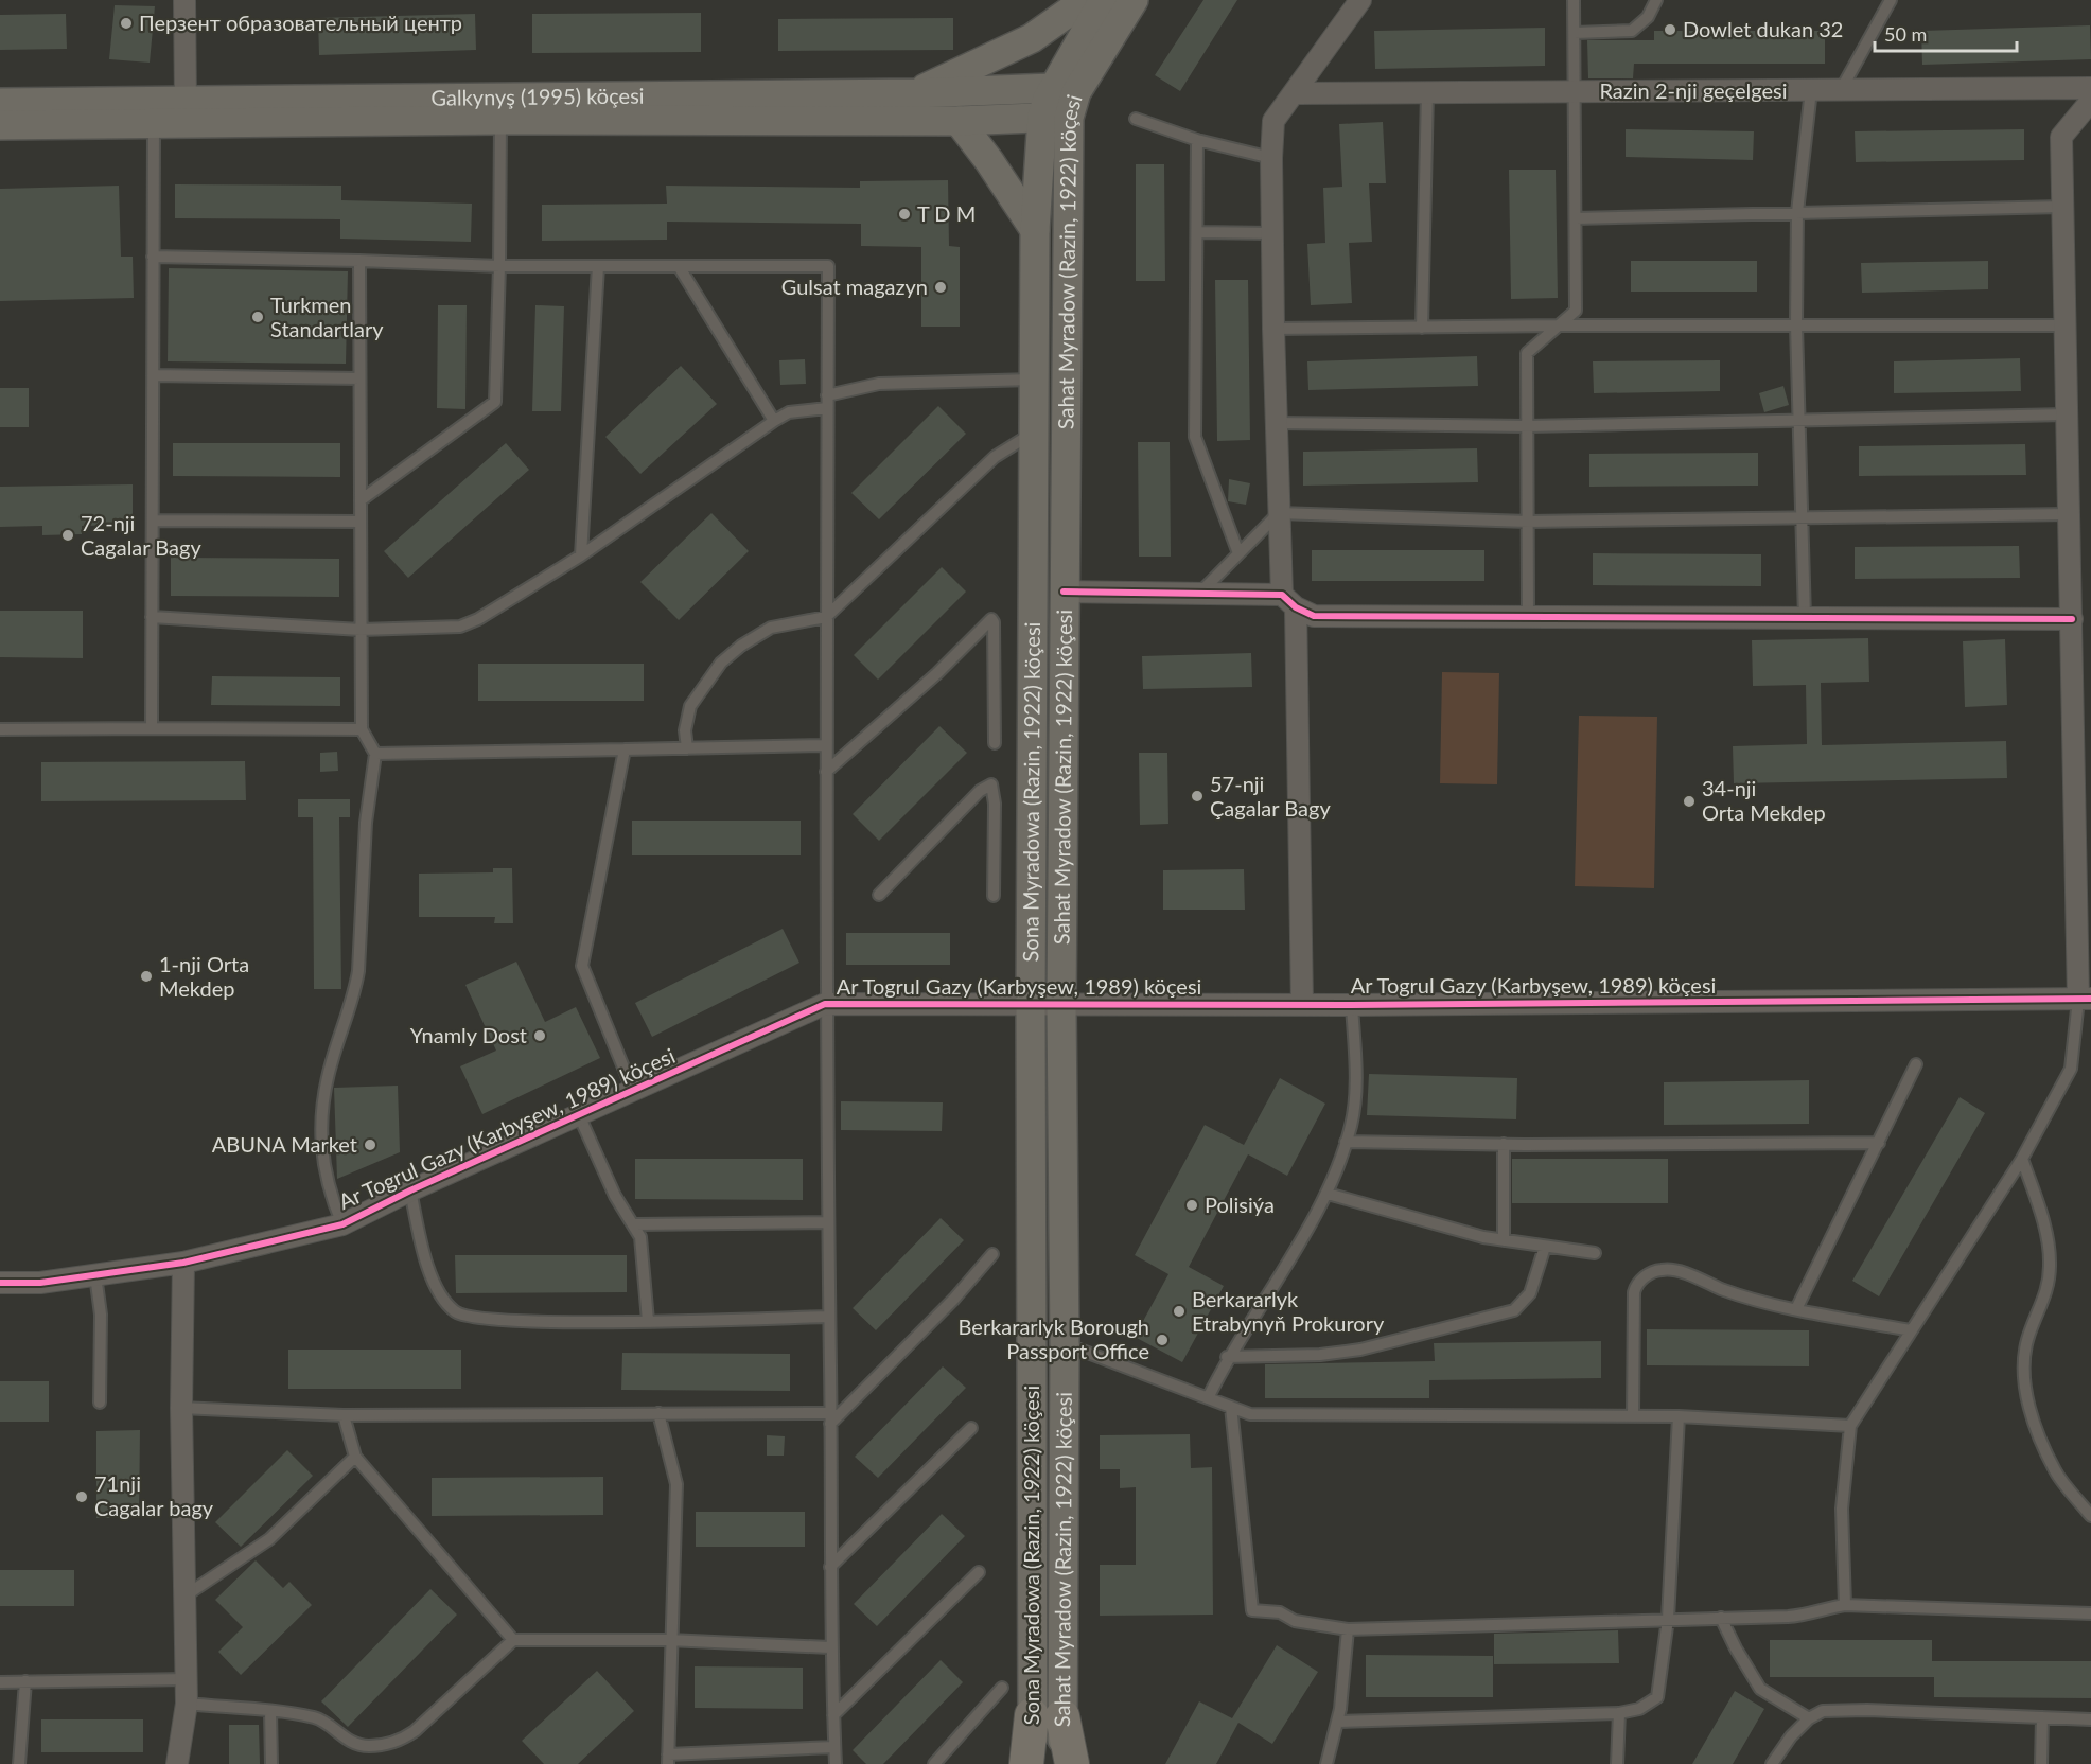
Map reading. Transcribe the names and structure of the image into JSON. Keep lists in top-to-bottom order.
{
  "streets": {
    "main road": ["Galkynyş (1995) köçesi", "Sahat Myradow (Razin, 1922) köçesi", "Sona Myradowa (Razin, 1922) köçesi"],
    "street": ["Razin 2-nji geçelgesi", "Ar Togrul Gazy (Karbyşew, 1989) köçesi"]
  },
  "crossings": [
    ["Galkynyş (1995) köçesi", "Sahat Myradow (Razin, 1922) köçesi"],
    ["Galkynyş (1995) köçesi", "Sona Myradowa (Razin, 1922) köçesi"],
    ["Sahat Myradow (Razin, 1922) köçesi", "Sona Myradowa (Razin, 1922) köçesi"],
    ["Sahat Myradow (Razin, 1922) köçesi", "Ar Togrul Gazy (Karbyşew, 1989) köçesi"],
    ["Sona Myradowa (Razin, 1922) köçesi", "Ar Togrul Gazy (Karbyşew, 1989) köçesi"]
  ],
  "places": [
    "Перзент образовательный центр",
    "Dowlet dukan 32",
    "T D M",
    "Gulsat magazyn",
    "Turkmen Standartlary",
    "72-nji Cagalar Bagy",
    "57-nji Çagalar Bagy",
    "34-nji Orta Mekdep",
    "1-nji Orta Mekdep",
    "Ynamly Dost",
    "ABUNA Market",
    "Polisiýa",
    "Berkararlyk Etrabynyň Prokurory",
    "Berkararlyk Borough Passport Office",
    "71nji Cagalar bagy"
  ],
  "scale_bar": "50 m"
}
